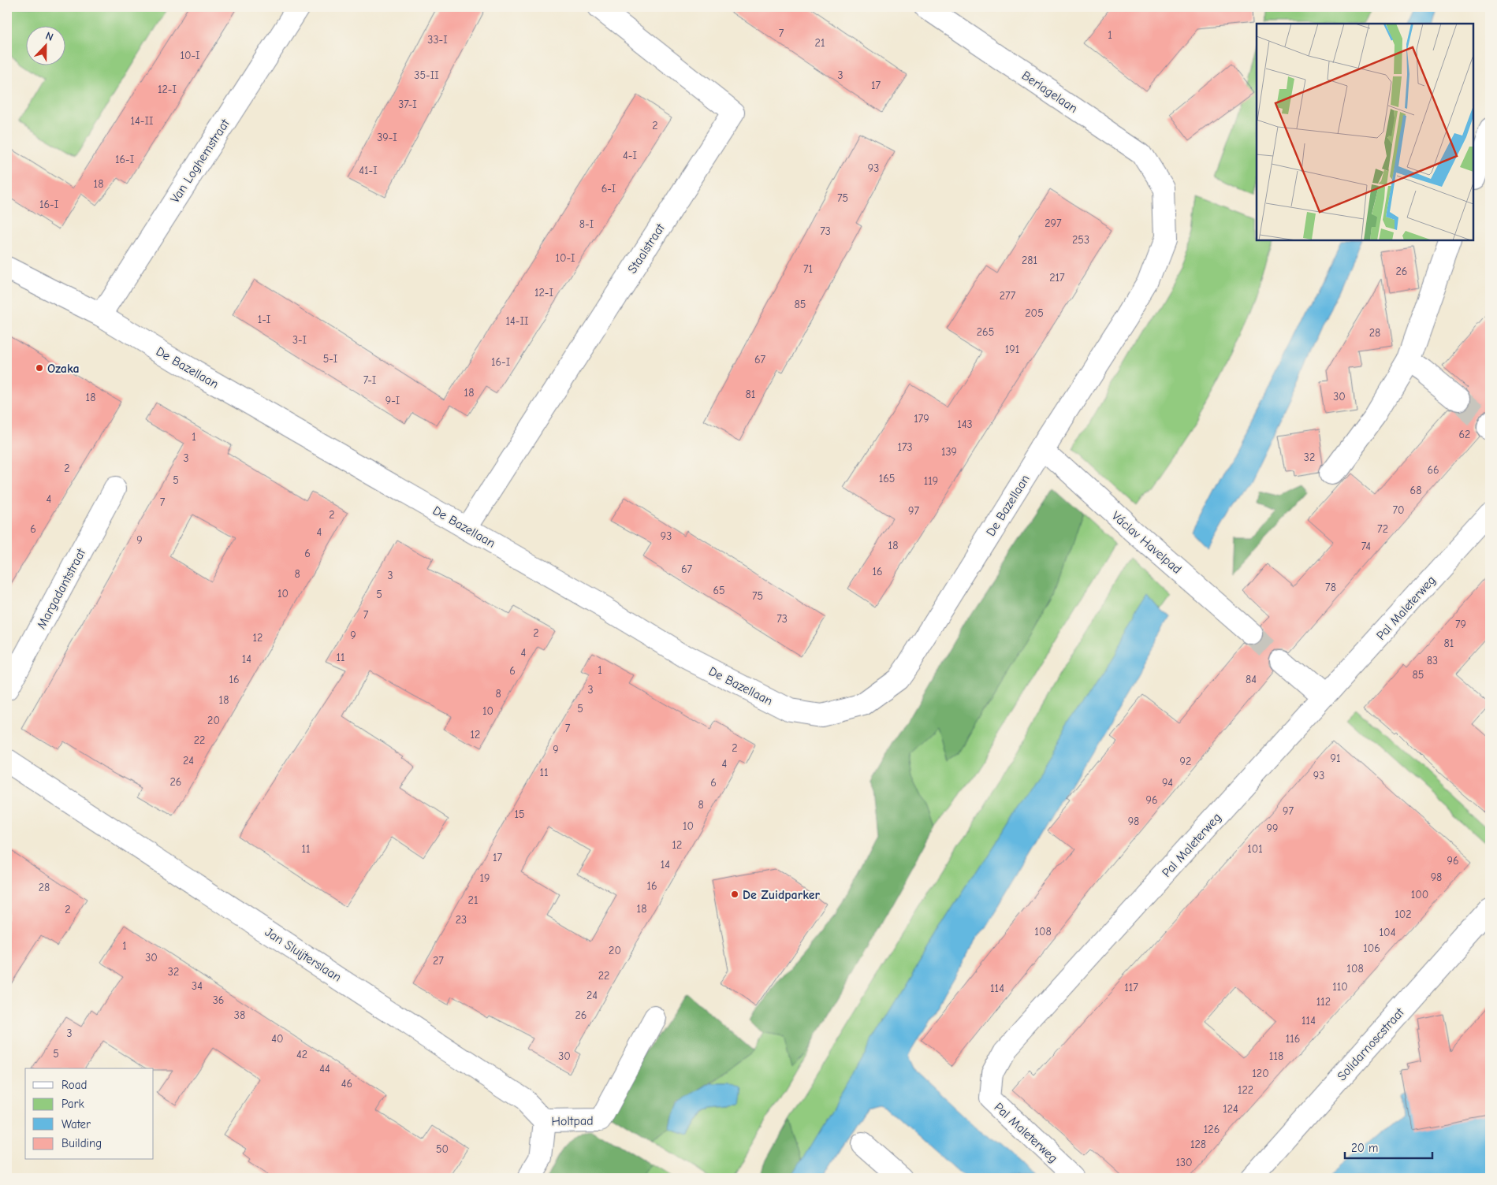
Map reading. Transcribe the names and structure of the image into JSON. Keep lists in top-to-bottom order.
{
  "streets": {
    "street": [
      "Berlagelaan",
      "Van Loghemstraat",
      "Staalstraat",
      "De Bazellaan",
      "Václav Havelpad",
      "Margadantstraat",
      "Pal Maleterweg",
      "Jan Sluijterslaan",
      "Solidarnoscstraat",
      "Holtpad"
    ]
  },
  "crossings": [
    ["Berlagelaan", "De Bazellaan"],
    ["Van Loghemstraat", "De Bazellaan"],
    ["Staalstraat", "De Bazellaan"],
    ["De Bazellaan", "Václav Havelpad"],
    ["Jan Sluijterslaan", "Holtpad"]
  ],
  "places": ["Ozaka", "De Zuidparker"],
  "house_numbers": [
    "7",
    "1",
    "33-I",
    "21",
    "10-I",
    "35-II",
    "3",
    "17",
    "12-I",
    "37-I",
    "14-II",
    "2",
    "39-I",
    "4-I",
    "16-I",
    "93",
    "41-I",
    "18",
    "6-I",
    "75",
    "16-I",
    "297",
    "8-I",
    "73",
    "253",
    "10-I",
    "281",
    "71",
    "26",
    "217",
    "12-I",
    "277",
    "85",
    "205",
    "1-I",
    "14-II",
    "265",
    "28",
    "3-I",
    "191",
    "5-I",
    "67",
    "16-I",
    "7-I",
    "18",
    "81",
    "30",
    "18",
    "9-I",
    "179",
    "143",
    "62",
    "1",
    "173",
    "139",
    "32",
    "3",
    "2",
    "66",
    "165",
    "5",
    "119",
    "68",
    "4",
    "7",
    "70",
    "97",
    "2",
    "6",
    "72",
    "4",
    "93",
    "9",
    "18",
    "74",
    "6",
    "67",
    "16",
    "8",
    "3",
    "78",
    "65",
    "10",
    "5",
    "75",
    "7",
    "73",
    "79",
    "2",
    "9",
    "12",
    "81",
    "4",
    "11",
    "14",
    "83",
    "1",
    "6",
    "85",
    "16",
    "84",
    "3",
    "8",
    "18",
    "5",
    "10",
    "20",
    "7",
    "12",
    "22",
    "2",
    "9",
    "91",
    "24",
    "92",
    "4",
    "11",
    "93",
    "26",
    "6",
    "94",
    "96",
    "8",
    "97",
    "15",
    "98",
    "10",
    "99",
    "12",
    "11",
    "101",
    "17",
    "96",
    "14",
    "98",
    "19",
    "16",
    "28",
    "100",
    "21",
    "18",
    "2",
    "102",
    "23",
    "108",
    "104",
    "1",
    "106",
    "20",
    "30",
    "27",
    "108",
    "32",
    "22",
    "34",
    "110",
    "117",
    "114",
    "24",
    "36",
    "112",
    "38",
    "26",
    "114",
    "3",
    "40",
    "116",
    "5",
    "42",
    "30",
    "118",
    "44",
    "120",
    "46",
    "122",
    "124",
    "126",
    "128",
    "50",
    "130"
  ],
  "legend": [
    "Road",
    "Park",
    "Water",
    "Building"
  ],
  "scale_bar": "20 m",
  "north": "top"
}
